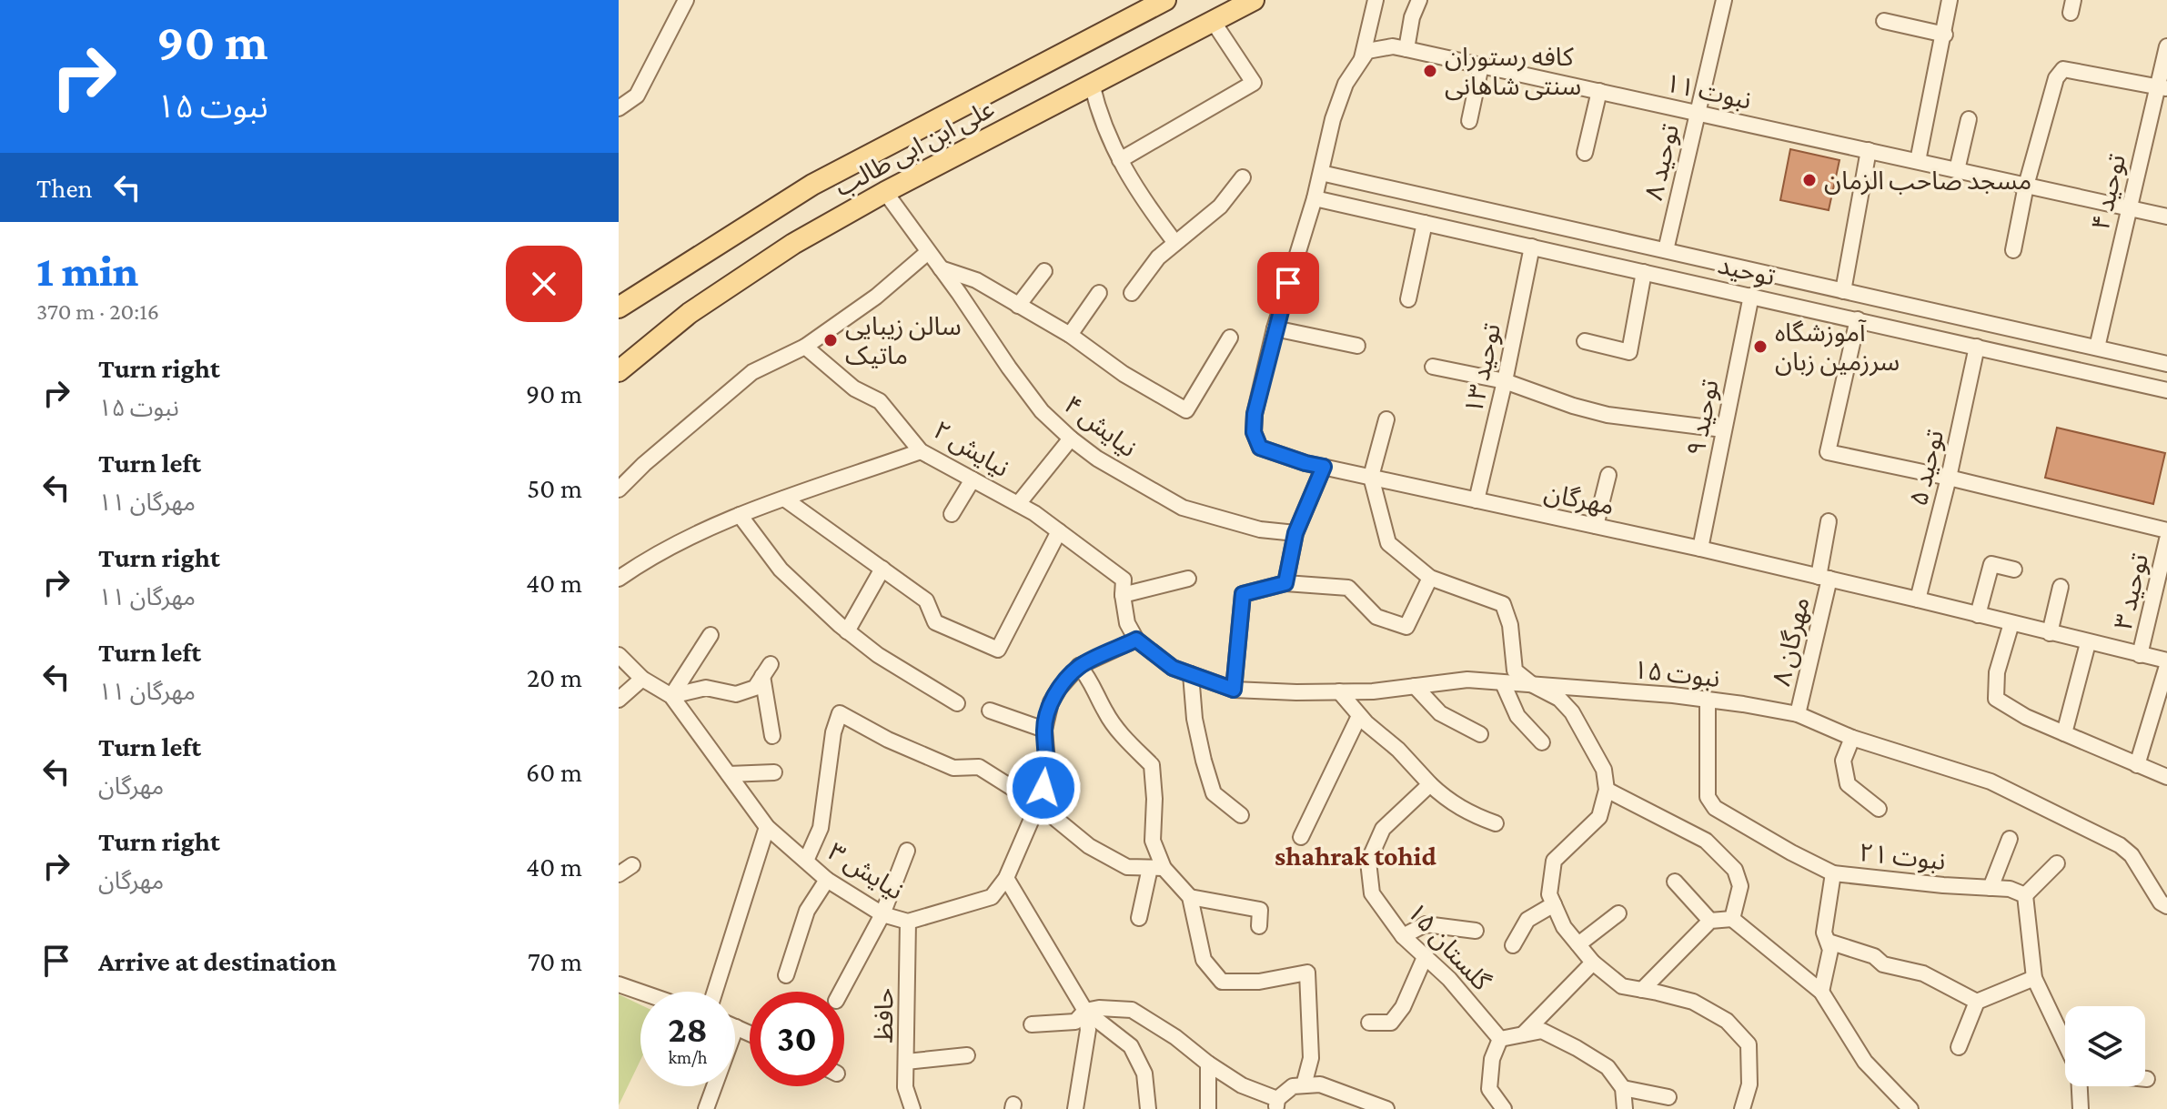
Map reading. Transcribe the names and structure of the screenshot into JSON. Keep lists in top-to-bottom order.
{
  "streets": {
    "main road": ["علی ابن ابی طالب"],
    "street": [
      "نبوت ۱۱",
      "توحید ۸",
      "توحید ۴",
      "توحید",
      "توحید ۱۳",
      "توحید ۹",
      "نیایش ۴",
      "نیایش ۲",
      "توحید ۵",
      "مهرگان",
      "توحید ۳",
      "مهرگان ۸",
      "نبوت ۱۵",
      "نبوت ۲۱",
      "نیایش ۳",
      "گلستان ۱۵",
      "حافظ"
    ]
  },
  "crossings": [
    ["نبوت ۱۱", "توحید ۸"],
    ["نبوت ۱۱", "توحید ۴"],
    ["علی ابن ابی طالب", "نیایش ۴"],
    ["توحید ۸", "توحید"],
    ["توحید ۴", "توحید"],
    ["توحید", "توحید ۱۳"],
    ["توحید", "توحید ۹"],
    ["توحید", "توحید ۵"],
    ["توحید", "مهرگان"],
    ["توحید ۱۳", "مهرگان"],
    ["توحید ۹", "مهرگان"],
    ["نیایش ۲", "نبوت ۱۵"],
    ["نیایش ۲", "نیایش ۳"],
    ["توحید ۵", "مهرگان"],
    ["مهرگان", "توحید ۳"],
    ["مهرگان", "مهرگان ۸"],
    ["مهرگان ۸", "نبوت ۱۵"],
    ["نبوت ۱۵", "نبوت ۲۱"],
    ["نبوت ۱۵", "نیایش ۳"],
    ["نیایش ۳", "حافظ"]
  ],
  "districts": ["shahrak tohid"],
  "places": [
    "کافه رستوران سنتی شاهانی",
    "مسجد صاحب الزمان",
    "سالن زیبایی ماتیک",
    "آموزشگاه سرزمین زبان"
  ],
  "page": {
    "turn": ["90 m", "نبوت ۱۵"],
    "then": "Then",
    "heading": ["1 min", "370 m · 20:16"],
    "list": [
      {
        "name": "Turn right",
        "note": "نبوت ۱۵",
        "value": "90 m"
      },
      {
        "name": "Turn left",
        "note": "مهرگان ۱۱",
        "value": "50 m"
      },
      {
        "name": "Turn right",
        "note": "مهرگان ۱۱",
        "value": "40 m"
      },
      {
        "name": "Turn left",
        "note": "مهرگان ۱۱",
        "value": "20 m"
      },
      {
        "name": "Turn left",
        "note": "مهرگان",
        "value": "60 m"
      },
      {
        "name": "Turn right",
        "note": "مهرگان",
        "value": "40 m"
      },
      {
        "name": "Arrive at destination",
        "value": "70 m"
      }
    ],
    "speed": "28 km/h",
    "limit": "30"
  }
}
